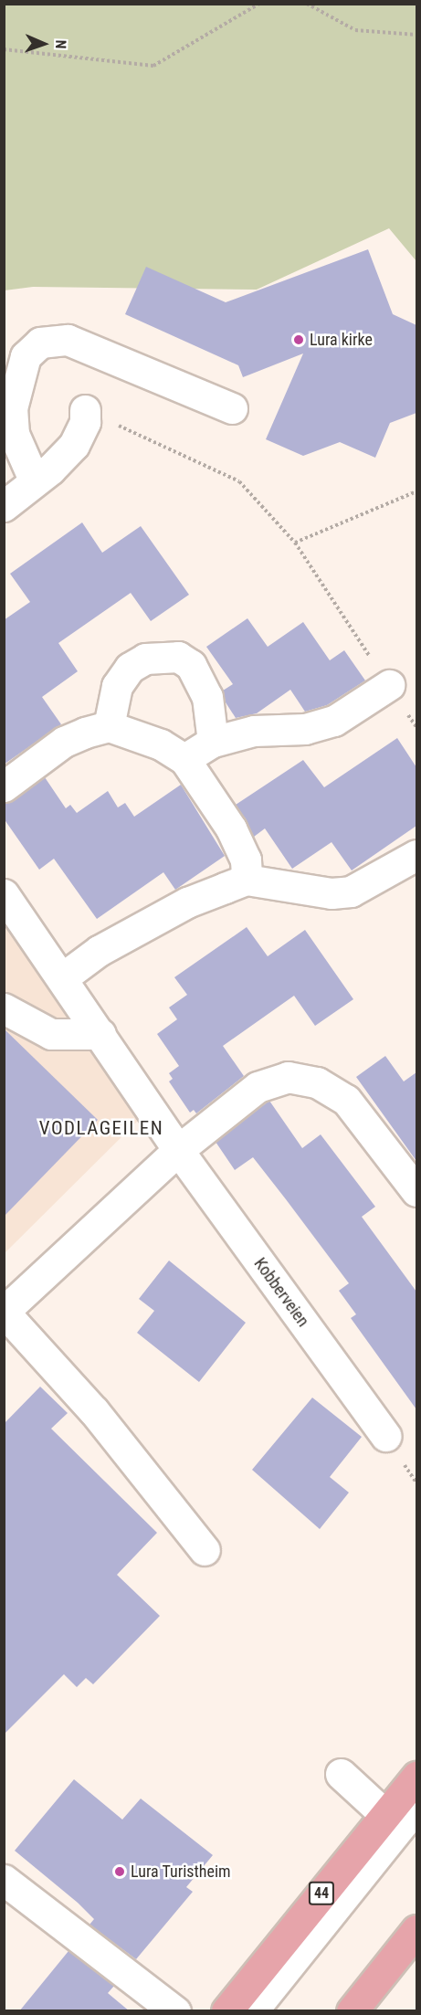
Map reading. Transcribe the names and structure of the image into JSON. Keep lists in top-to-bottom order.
{
  "streets": {
    "main road": ["44"],
    "street": ["Kobberveien"]
  },
  "districts": ["VODLAGEILEN"],
  "places": ["Lura kirke", "Lura Turistheim"],
  "north": "right"
}
